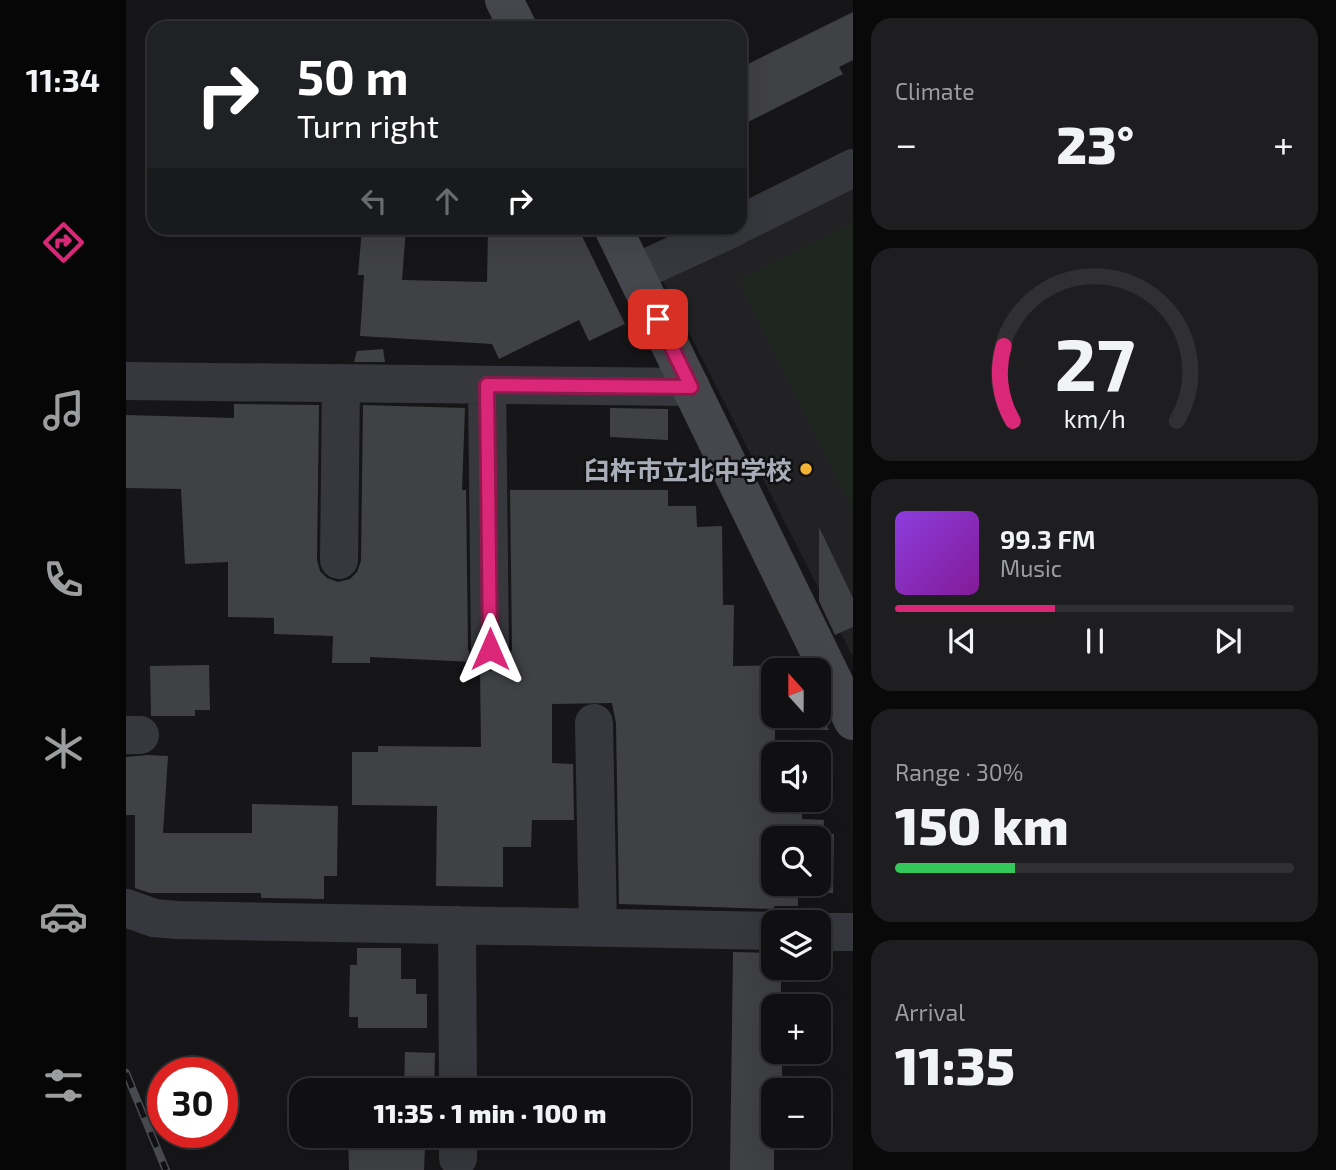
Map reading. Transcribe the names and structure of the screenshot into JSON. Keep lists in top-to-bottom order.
{
  "places": ["臼杵市立北中学校"],
  "north": "top",
  "page": {
    "tabs": "11:34",
    "tile": [
      "Climate",
      ["Range · 30%", "150 km"],
      ["Arrival", "11:35"]
    ],
    "turn": ["50 m", "Turn right"],
    "heat": ["−", "23°", "+"],
    "song": ["99.3 FM", "Music"],
    "map_buttons": ["+", "−"],
    "limit": "30",
    "trip": "11:35 · 1 min · 100 m",
    "gauge": ["27", "km/h"]
  }
}
